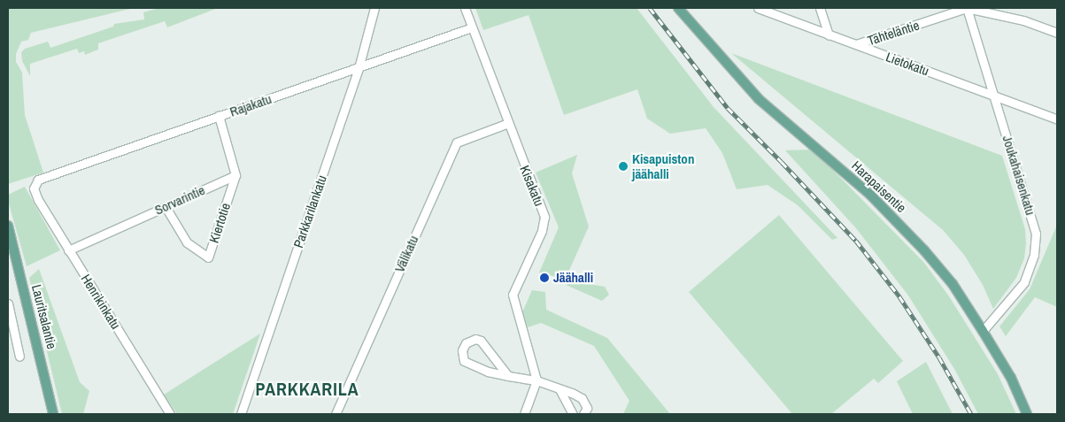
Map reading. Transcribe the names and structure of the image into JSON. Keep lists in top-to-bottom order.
{
  "streets": {
    "main road": ["Harapaisentie", "Lauritsalantie"],
    "street": [
      "Tähteläntie",
      "Lietokatu",
      "Rajakatu",
      "Joukahaisenkatu",
      "Kisakatu",
      "Sorvarintie",
      "Parkkarilankatu",
      "Kiertotie",
      "Välikatu",
      "Henrikinkatu"
    ]
  },
  "crossings": [
    ["Tähteläntie", "Lietokatu"],
    ["Tähteläntie", "Joukahaisenkatu"],
    ["Lietokatu", "Joukahaisenkatu"],
    ["Rajakatu", "Kisakatu"],
    ["Rajakatu", "Parkkarilankatu"],
    ["Rajakatu", "Henrikinkatu"],
    ["Joukahaisenkatu", "Harapaisentie"],
    ["Kisakatu", "Välikatu"],
    ["Sorvarintie", "Kiertotie"],
    ["Sorvarintie", "Henrikinkatu"]
  ],
  "districts": ["PARKKARILA"],
  "places": ["Kisapuiston jäähalli", "Jäähalli"]
}
